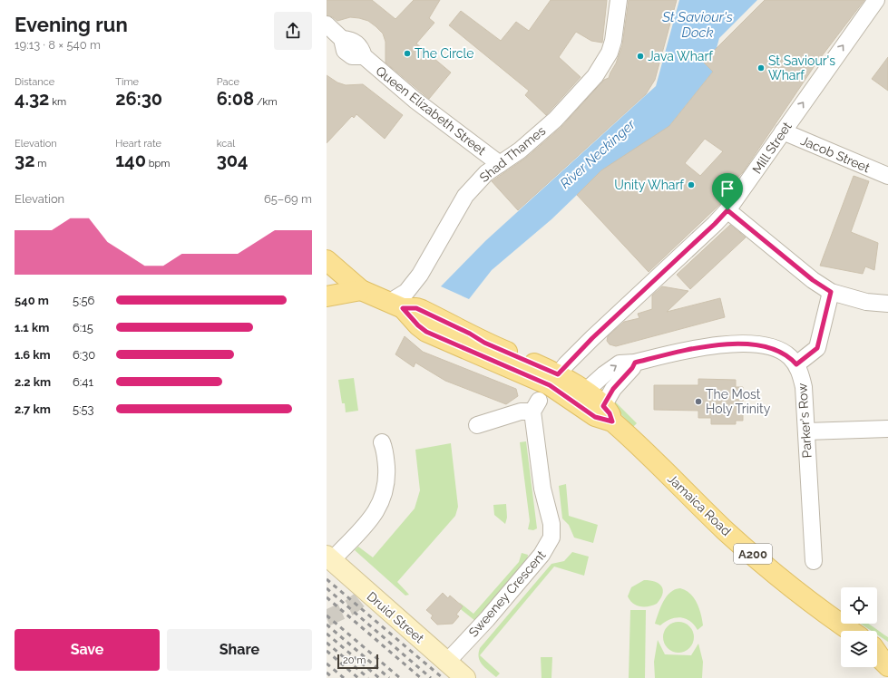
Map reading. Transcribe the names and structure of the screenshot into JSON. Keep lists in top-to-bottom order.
{
  "streets": {
    "main road": ["Jamaica Road", "A200"],
    "street": [
      "Queen Elizabeth Street",
      "Mill Street",
      "Shad Thames",
      "Jacob Street",
      "Parker's Row",
      "Sweeney Crescent",
      "Druid Street"
    ]
  },
  "crossings": [
    ["Queen Elizabeth Street", "Shad Thames"],
    ["Mill Street", "Jacob Street"],
    ["Mill Street", "Jamaica Road"],
    ["Mill Street", "Sweeney Crescent"],
    ["Shad Thames", "Jamaica Road"],
    ["Shad Thames", "A200"],
    ["Jamaica Road", "A200"],
    ["Jamaica Road", "Sweeney Crescent"],
    ["Sweeney Crescent", "Druid Street"]
  ],
  "water": ["St Saviour's Dock", "River Neckinger"],
  "places": [
    "The Circle",
    "Java Wharf",
    "St Saviour's Wharf",
    "Unity Wharf",
    "The Most Holy Trinity"
  ],
  "scale_bar": "20 m",
  "page": {
    "heading": ["Evening run", "19:13 · 8 × 540 m"],
    "stats": [
      ["Distance", "4.32 km"],
      ["Time", "26:30"],
      ["Pace", "6:08 /km"],
      ["Elevation", "32 m"],
      ["Heart rate", "140 bpm"],
      ["kcal", "304"]
    ],
    "chart": ["Elevation", "65–69 m"],
    "list": [
      {
        "name": "540 m",
        "note": "5:56"
      },
      {
        "name": "1.1 km",
        "note": "6:15"
      },
      {
        "name": "1.6 km",
        "note": "6:30"
      },
      {
        "name": "2.2 km",
        "note": "6:41"
      },
      {
        "name": "2.7 km",
        "note": "5:53"
      }
    ],
    "buttons": ["Save", "Share"],
    "scale": "20 m"
  }
}
